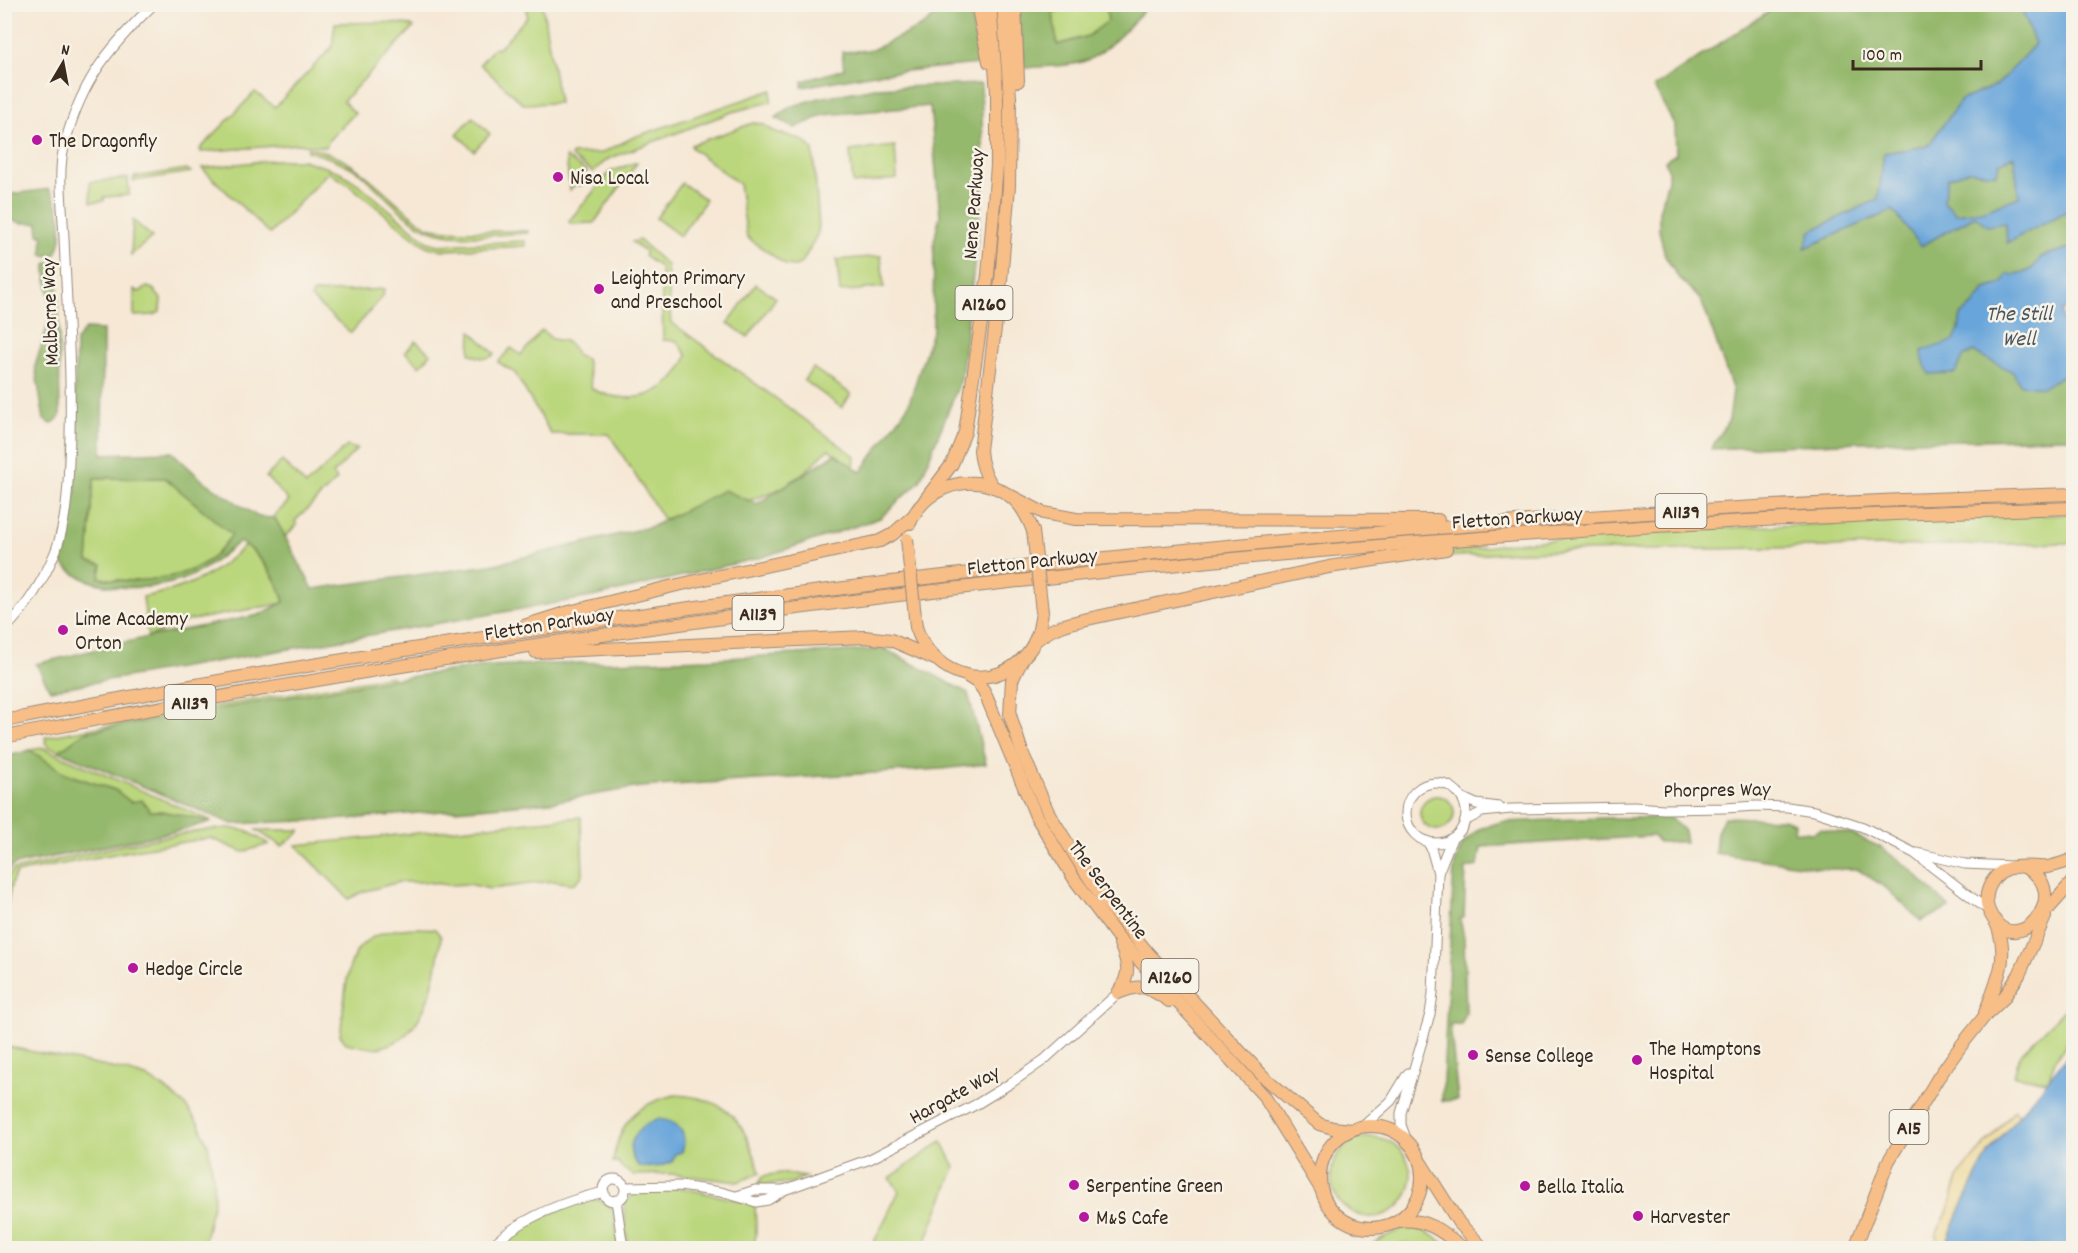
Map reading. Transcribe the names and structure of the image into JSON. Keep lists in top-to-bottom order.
{
  "streets": {
    "main road": [
      "Nene Parkway",
      "A1260",
      "A1139",
      "Fletton Parkway",
      "The Serpentine",
      "A15"
    ],
    "street": ["Malborne Way", "Phorpres Way", "Hargate Way"]
  },
  "crossings": [
    ["Nene Parkway", "The Serpentine"],
    ["Phorpres Way", "A15"]
  ],
  "water": ["The Still Well"],
  "places": [
    "The Dragonfly",
    "Nisa Local",
    "Leighton Primary and Preschool",
    "Lime Academy Orton",
    "Hedge Circle",
    "Sense College",
    "The Hamptons Hospital",
    "Serpentine Green",
    "Bella Italia",
    "Harvester",
    "M&S Cafe"
  ],
  "scale_bar": "100 m",
  "north": "top"
}
